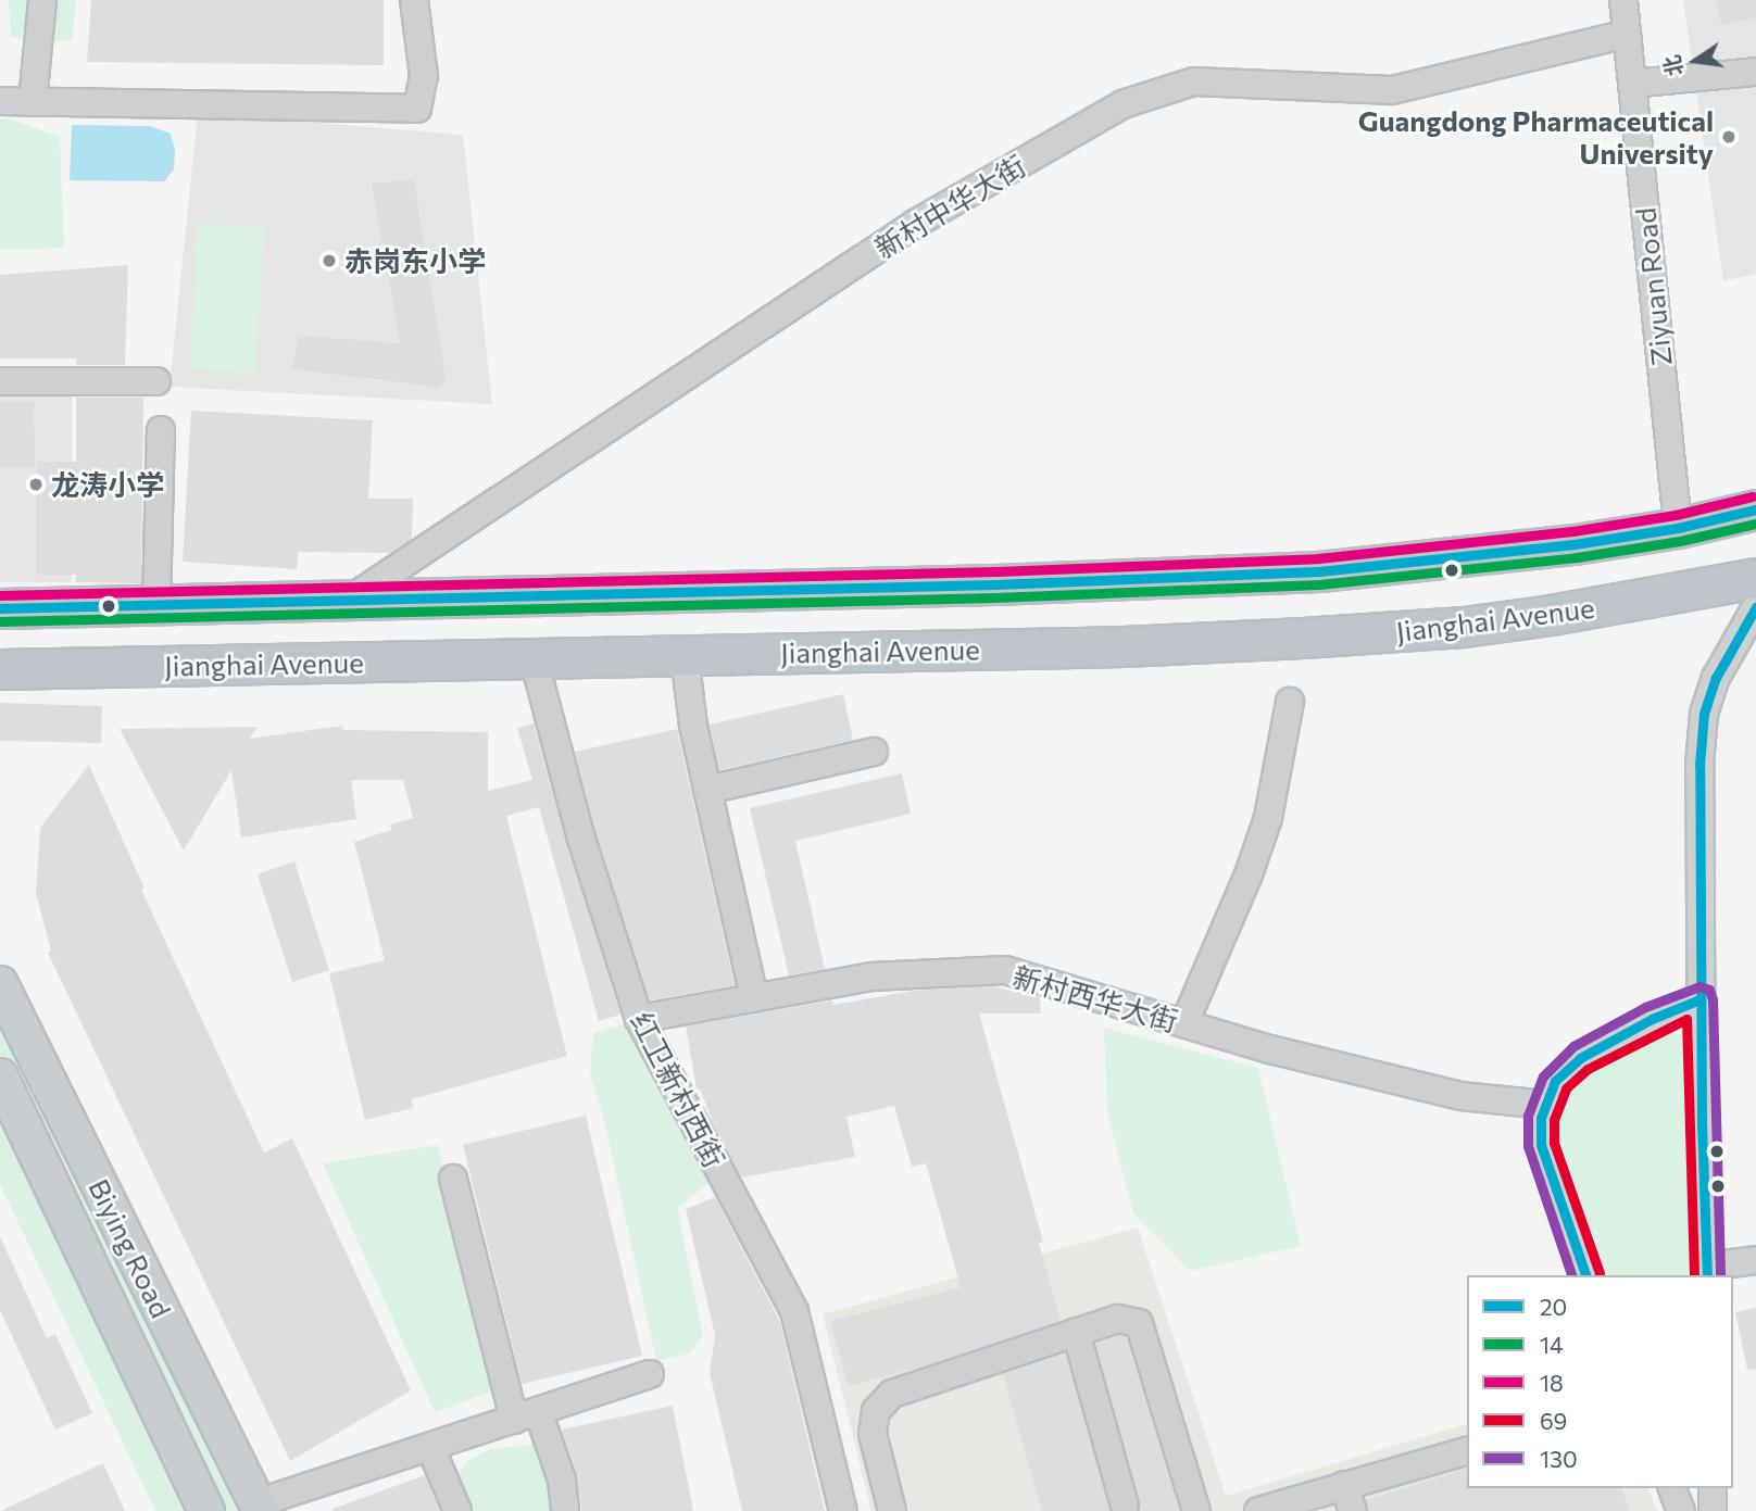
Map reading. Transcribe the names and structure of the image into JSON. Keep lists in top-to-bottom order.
{
  "streets": {
    "highway": ["Jianghai Avenue"],
    "main road": ["Biying Road"],
    "street": [
      "新村中华大街",
      "Ziyuan Road",
      "新村西华大街",
      "红卫新村西街"
    ]
  },
  "crossings": [
    ["新村中华大街", "Ziyuan Road"],
    ["Jianghai Avenue", "红卫新村西街"],
    ["新村西华大街", "红卫新村西街"]
  ],
  "places": ["Guangdong Pharmaceutical University", "赤岗东小学", "龙涛小学"],
  "lines": [
    "transit line 18",
    "transit line 20",
    "transit line 14",
    "transit line 130",
    "transit line 69"
  ],
  "legend": [
    "20",
    "14",
    "18",
    "69",
    "130"
  ],
  "north": "left"
}
